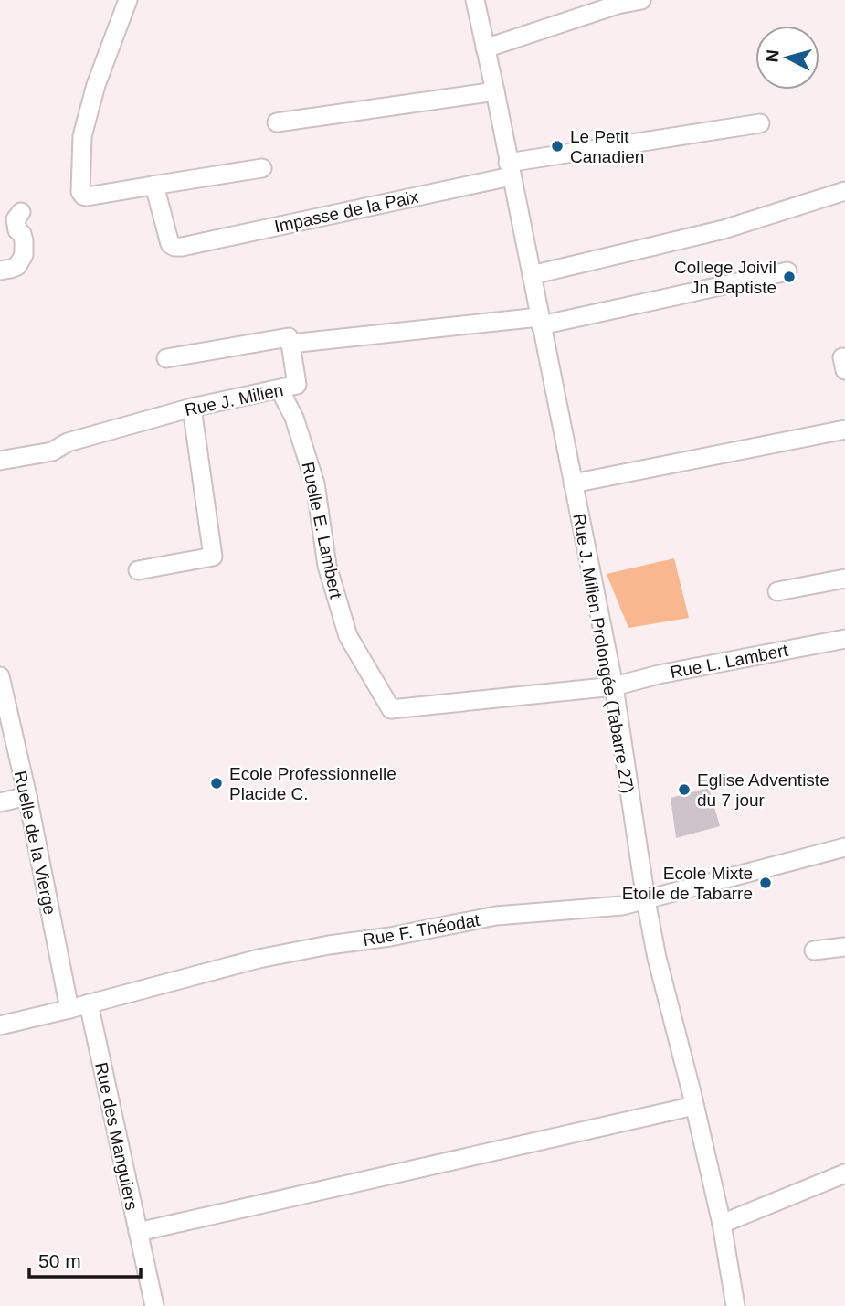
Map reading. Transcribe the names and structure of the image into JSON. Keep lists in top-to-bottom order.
{
  "streets": {
    "street": [
      "Impasse de la Paix",
      "Rue J. Milien",
      "Ruelle E. Lambert",
      "Rue J. Milien Prolongée (Tabarre 27)",
      "Rue L. Lambert",
      "Ruelle de la Vierge",
      "Rue F. Théodat",
      "Rue des Manguiers"
    ]
  },
  "crossings": [
    ["Impasse de la Paix", "Rue J. Milien Prolongée (Tabarre 27)"],
    ["Rue J. Milien", "Ruelle E. Lambert"],
    ["Ruelle E. Lambert", "Rue J. Milien Prolongée (Tabarre 27)"],
    ["Ruelle E. Lambert", "Rue L. Lambert"],
    ["Rue J. Milien Prolongée (Tabarre 27)", "Rue L. Lambert"],
    ["Rue J. Milien Prolongée (Tabarre 27)", "Rue F. Théodat"],
    ["Ruelle de la Vierge", "Rue F. Théodat"],
    ["Rue F. Théodat", "Rue des Manguiers"]
  ],
  "places": [
    "Le Petit Canadien",
    "College Joivil Jn Baptiste",
    "Ecole Professionnelle Placide C.",
    "Eglise Adventiste du 7 jour",
    "Ecole Mixte Etoile de Tabarre"
  ],
  "scale_bar": "50 m",
  "north": "left"
}
